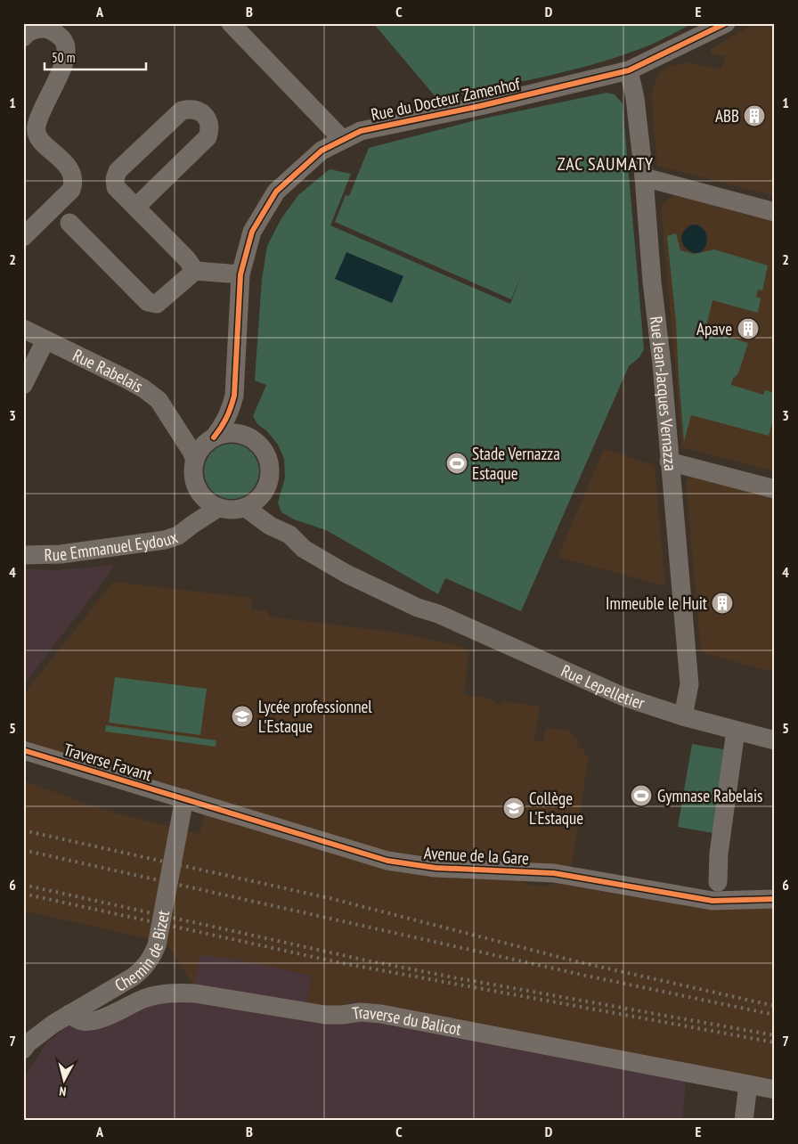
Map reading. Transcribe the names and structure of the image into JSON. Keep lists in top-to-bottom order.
{
  "streets": {
    "street": [
      "Rue du Docteur Zamenhof",
      "Rue Rabelais",
      "Rue Jean-Jacques Vernazza",
      "Rue Emmanuel Eydoux",
      "Rue Lepelletier",
      "Traverse Favant",
      "Avenue de la Gare",
      "Chemin de Bizet",
      "Traverse du Balicot"
    ]
  },
  "crossings": [
    ["Rue du Docteur Zamenhof", "Rue Rabelais"],
    ["Rue du Docteur Zamenhof", "Rue Jean-Jacques Vernazza"],
    ["Rue du Docteur Zamenhof", "Rue Emmanuel Eydoux"],
    ["Rue du Docteur Zamenhof", "Rue Lepelletier"],
    ["Rue Rabelais", "Rue Emmanuel Eydoux"],
    ["Rue Rabelais", "Rue Lepelletier"],
    ["Rue Jean-Jacques Vernazza", "Rue Lepelletier"],
    ["Rue Emmanuel Eydoux", "Rue Lepelletier"],
    ["Traverse Favant", "Avenue de la Gare"],
    ["Traverse Favant", "Chemin de Bizet"],
    ["Avenue de la Gare", "Chemin de Bizet"],
    ["Chemin de Bizet", "Traverse du Balicot"]
  ],
  "districts": ["ZAC SAUMATY"],
  "places": {
    "building": ["ABB", "Apave", "Immeuble le Huit"],
    "sports": ["Stade Vernazza Estaque", "Gymnase Rabelais"],
    "school or university": ["Lycée professionnel L'Estaque", "Collège L'Estaque"]
  },
  "scale_bar": "50 m",
  "north": "bottom",
  "grid": {
    "columns": [
      "A",
      "B",
      "C",
      "D",
      "E"
    ],
    "rows": [
      "1",
      "2",
      "3",
      "4",
      "5",
      "6",
      "7"
    ]
  }
}
